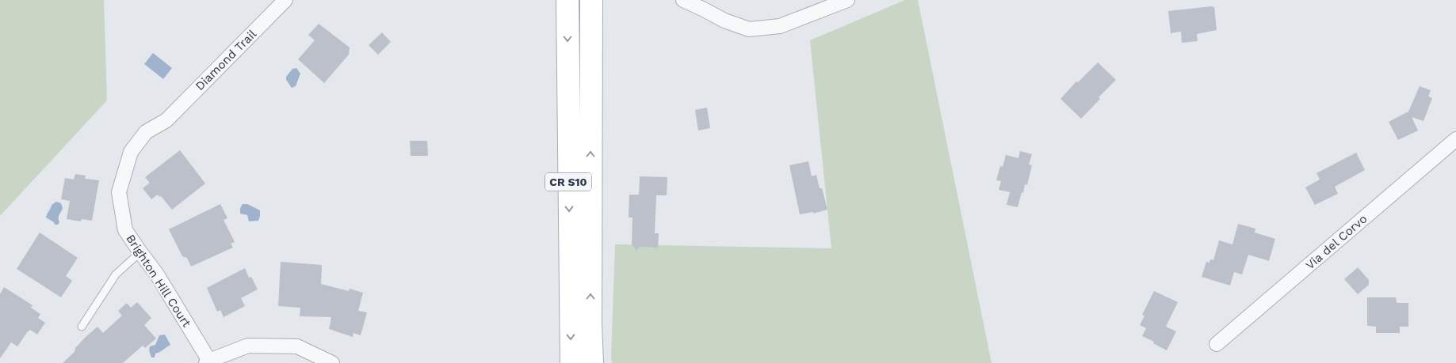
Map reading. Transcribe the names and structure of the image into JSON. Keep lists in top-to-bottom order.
{
  "streets": {
    "main road": ["CR S10"],
    "street": ["Diamond Trail", "Via del Corvo", "Brighton Hill Court"]
  },
  "crossings": [
    ["Diamond Trail", "Brighton Hill Court"]
  ]
}
